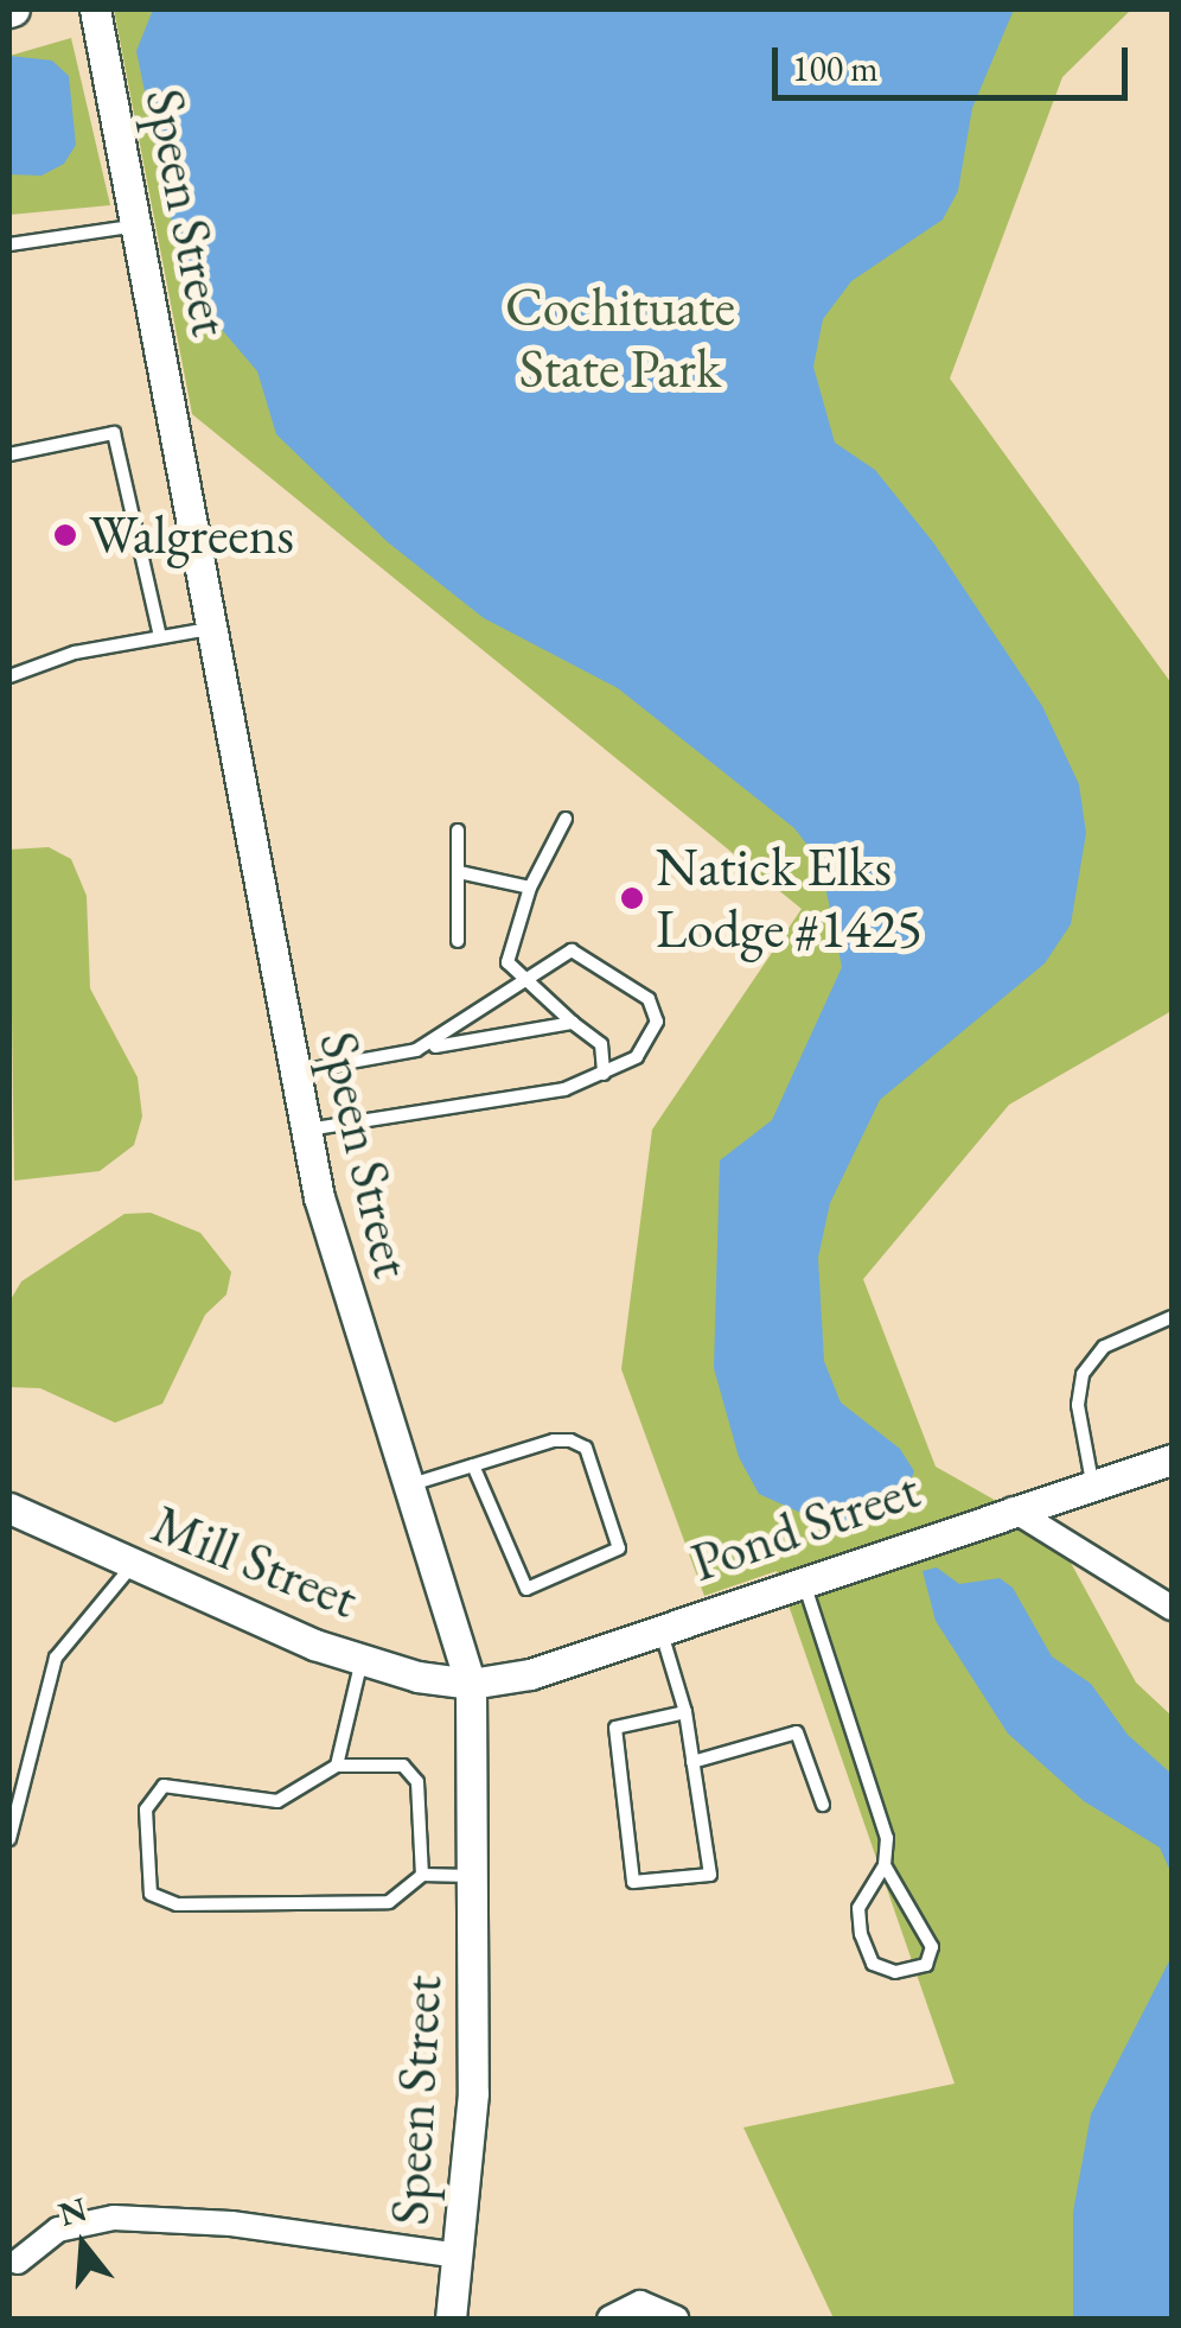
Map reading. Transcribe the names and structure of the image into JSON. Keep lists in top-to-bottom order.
{
  "streets": {
    "street": ["Speen Street", "Pond Street", "Mill Street"]
  },
  "crossings": [
    ["Speen Street", "Pond Street"],
    ["Speen Street", "Mill Street"],
    ["Pond Street", "Mill Street"]
  ],
  "parks": ["Cochituate State Park"],
  "places": ["Walgreens", "Natick Elks Lodge #1425"],
  "scale_bar": "100 m",
  "north": "top"
}
